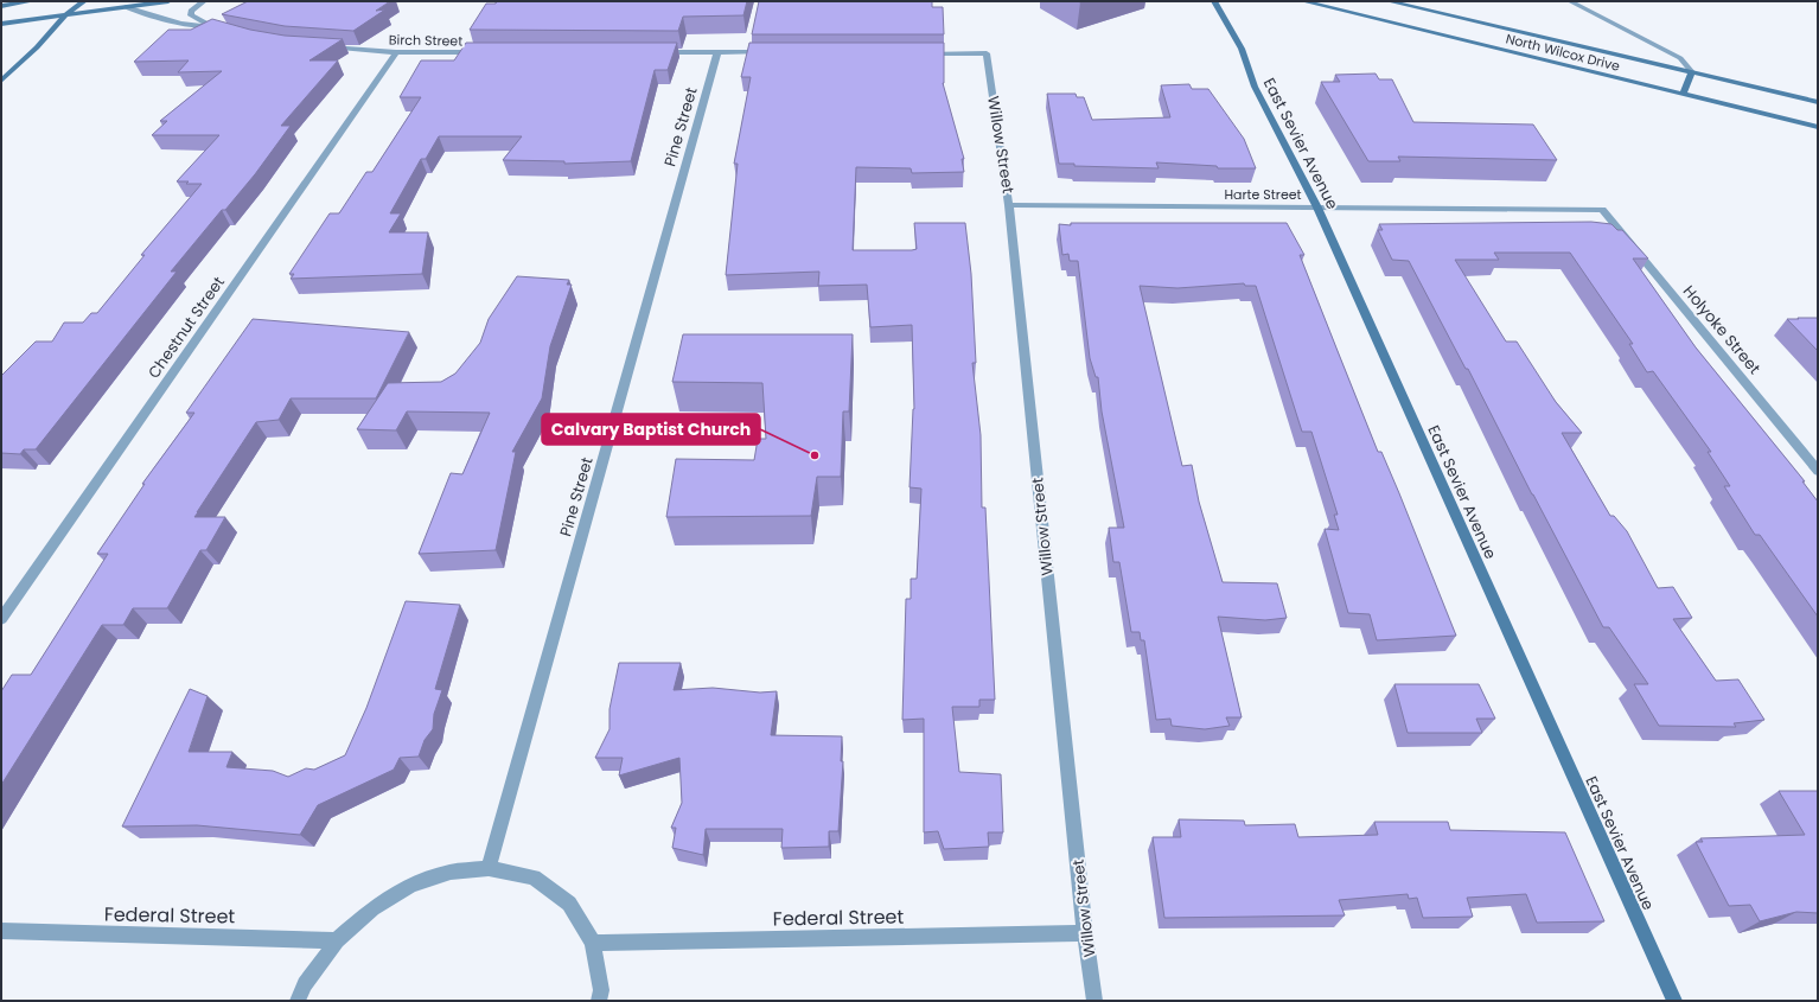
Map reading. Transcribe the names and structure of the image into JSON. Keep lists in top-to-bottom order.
{
  "streets": {
    "main road": ["North Wilcox Drive", "East Sevier Avenue"],
    "street": [
      "Birch Street",
      "Pine Street",
      "Willow Street",
      "Harte Street",
      "Chestnut Street",
      "Holyoke Street",
      "Federal Street"
    ]
  },
  "crossings": [
    ["Birch Street", "Chestnut Street"],
    ["East Sevier Avenue", "Harte Street"],
    ["Willow Street", "Harte Street"],
    ["Willow Street", "Federal Street"],
    ["Harte Street", "Holyoke Street"]
  ],
  "places": ["Calvary Baptist Church"]
}
